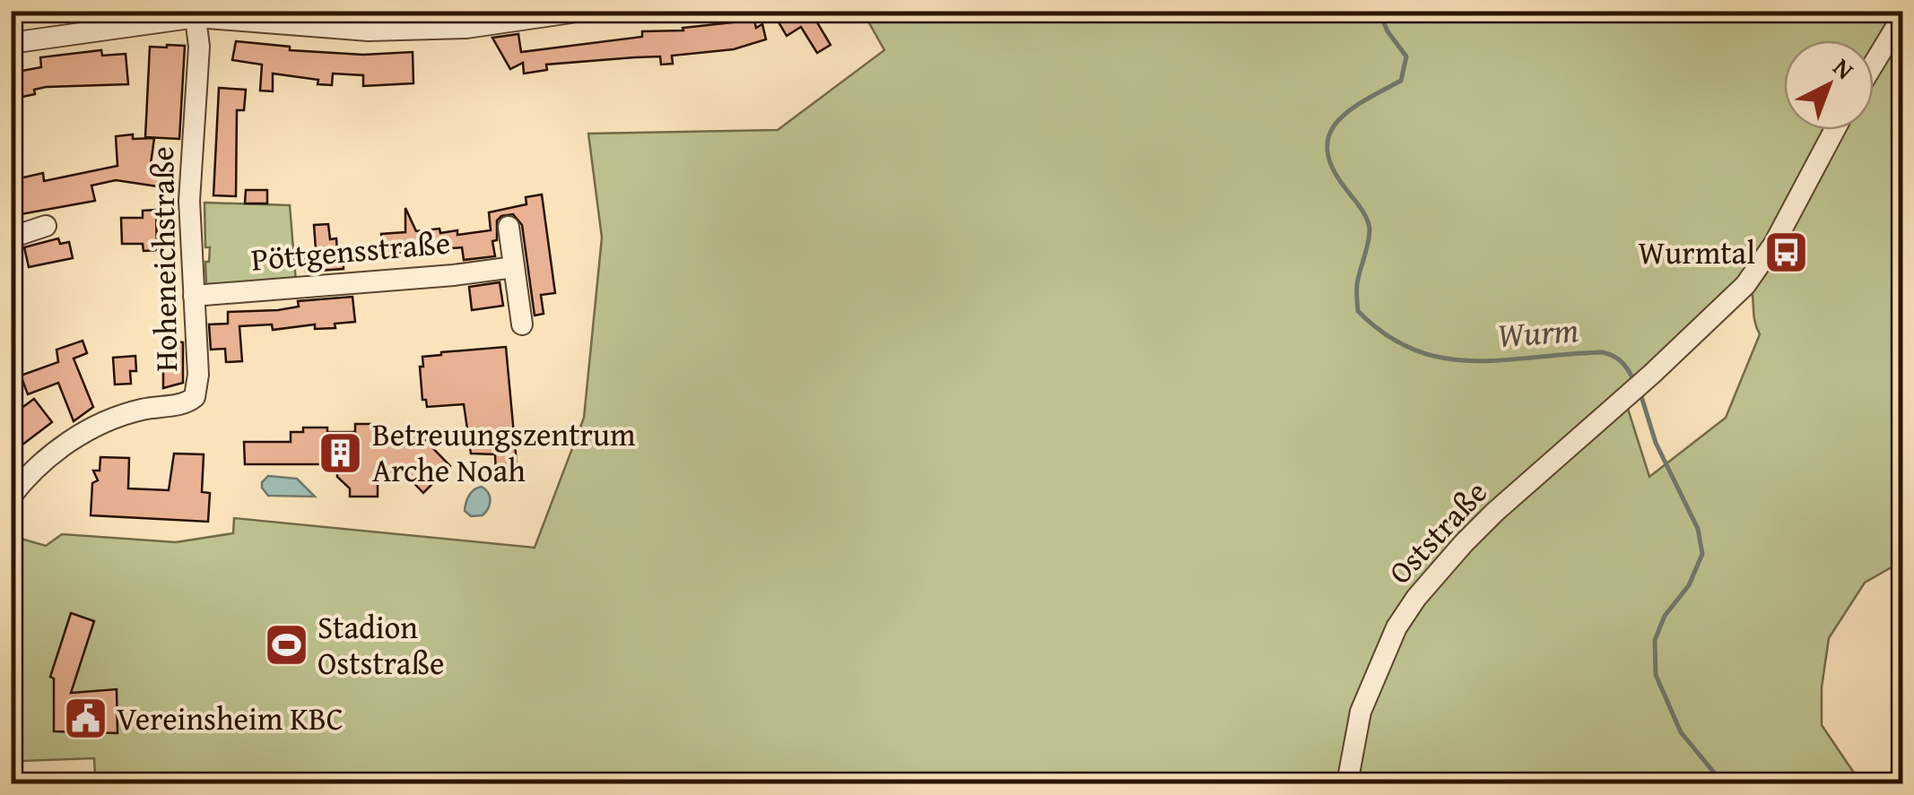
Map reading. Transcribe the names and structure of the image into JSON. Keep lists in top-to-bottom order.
{
  "streets": {
    "street": ["Pöttgensstraße", "Hoheneichstraße", "Oststraße"]
  },
  "crossings": [
    ["Pöttgensstraße", "Hoheneichstraße"]
  ],
  "water": ["Wurm"],
  "places": {
    "bus stop": ["Wurmtal"],
    "building": ["Betreuungszentrum Arche Noah"],
    "sports": ["Stadion Oststraße"],
    "public building": ["Vereinsheim KBC"]
  },
  "north": "top right"
}
